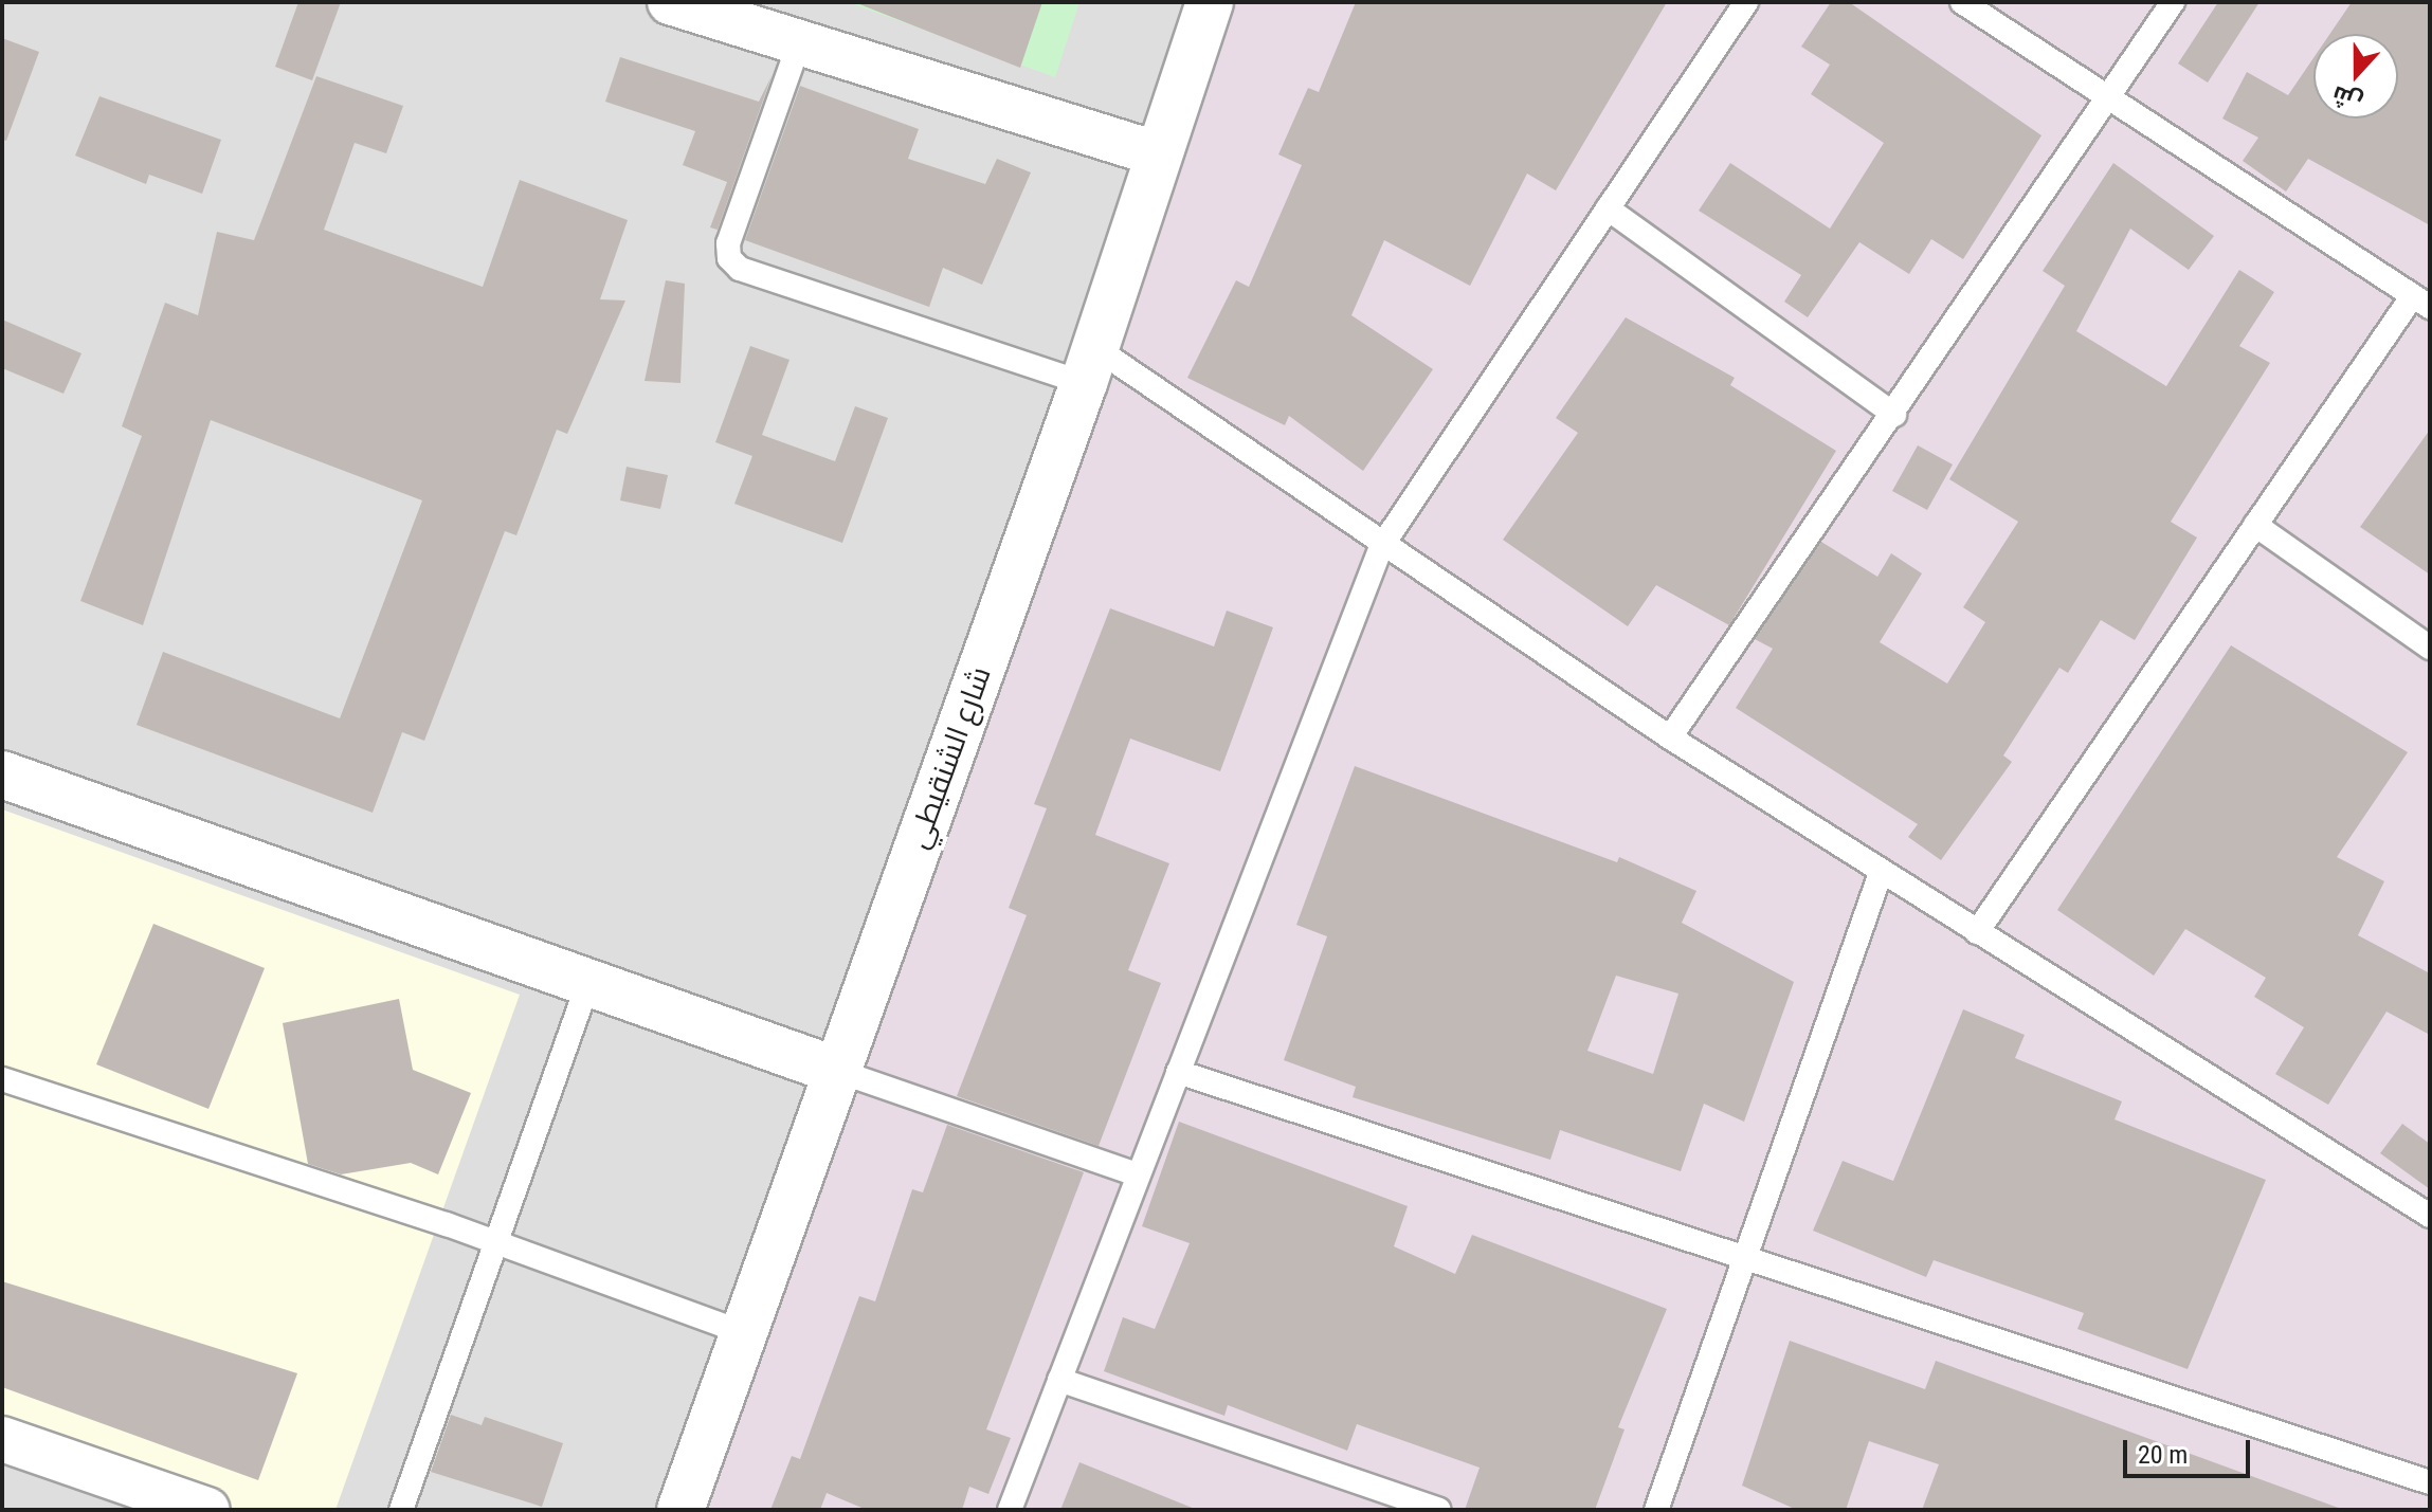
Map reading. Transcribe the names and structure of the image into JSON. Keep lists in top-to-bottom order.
{
  "streets": {
    "street": ["شارع الشنقيطي"]
  },
  "scale_bar": "20 m",
  "north": "bottom"
}
